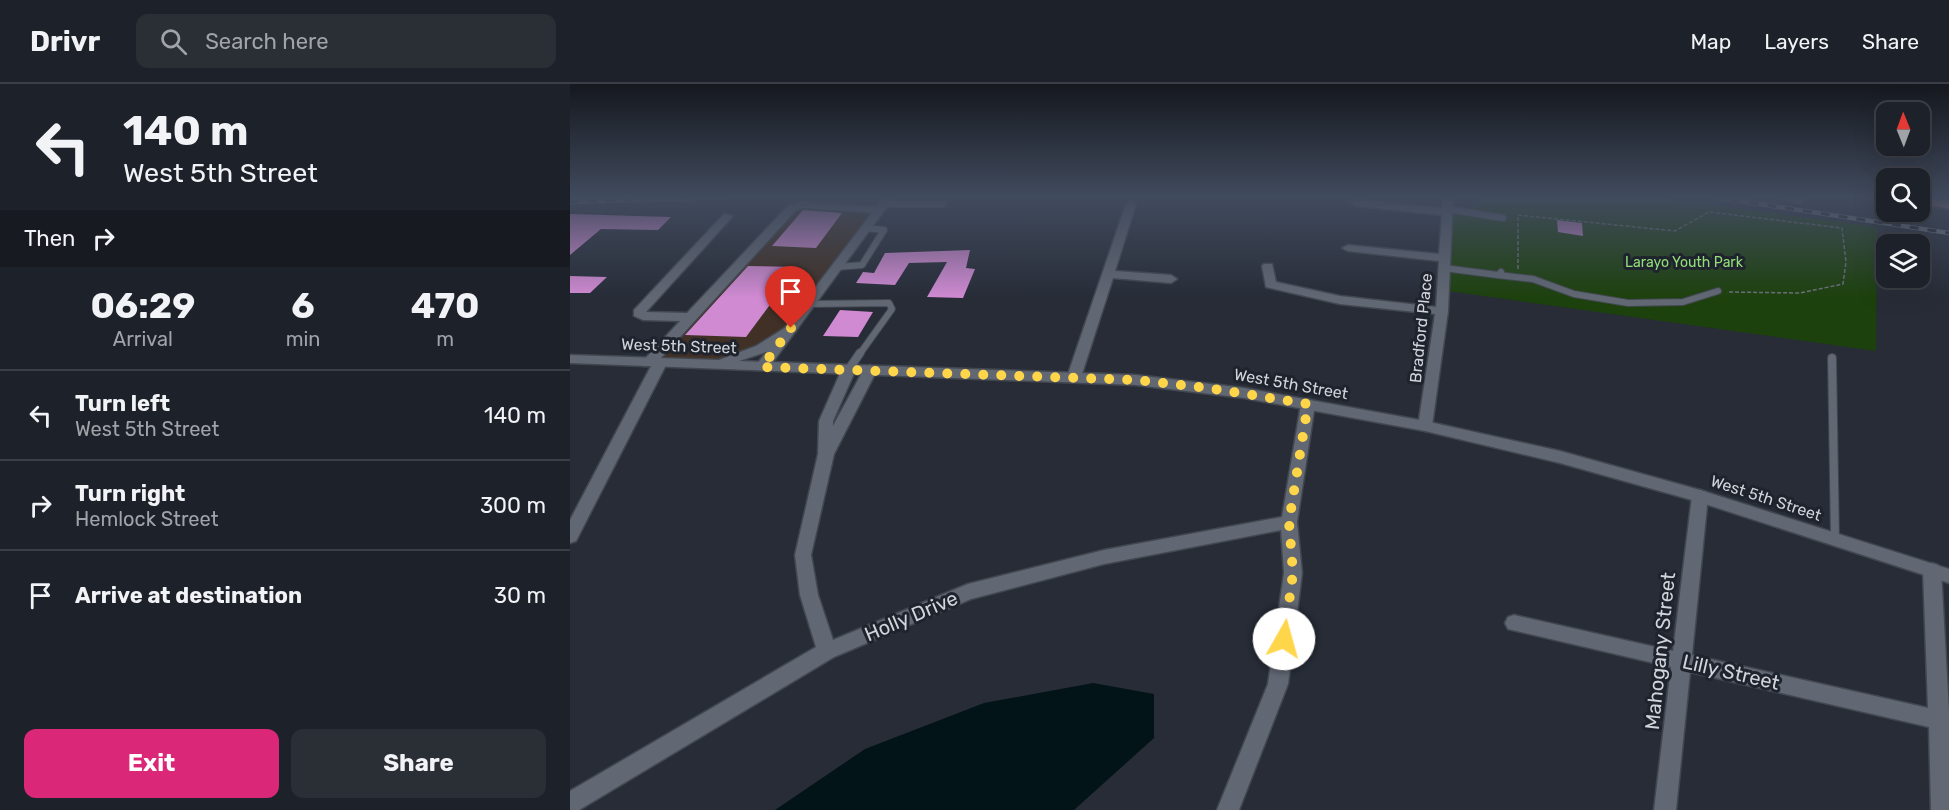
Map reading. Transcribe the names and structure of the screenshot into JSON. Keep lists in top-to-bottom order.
{
  "streets": {
    "street": [
      "Bradford Place",
      "West 5th Street",
      "Holly Drive",
      "Mahogany Street",
      "Lilly Street"
    ]
  },
  "crossings": [
    ["Bradford Place", "West 5th Street"],
    ["West 5th Street", "Mahogany Street"],
    ["Mahogany Street", "Lilly Street"]
  ],
  "parks": ["Larayo Youth Park"],
  "north": "top",
  "page": {
    "header": "Drivr",
    "search": "Search here",
    "nav": ["Map", "Layers", "Share"],
    "turn": ["140 m", "West 5th Street"],
    "then": "Then",
    "eta": [
      "06:29",
      "Arrival",
      "6",
      "min",
      "470",
      "m"
    ],
    "list": [
      {
        "name": "Turn left",
        "note": "West 5th Street",
        "value": "140 m"
      },
      {
        "name": "Turn right",
        "note": "Hemlock Street",
        "value": "300 m"
      },
      {
        "name": "Arrive at destination",
        "value": "30 m"
      }
    ],
    "buttons": ["Exit", "Share"]
  }
}
